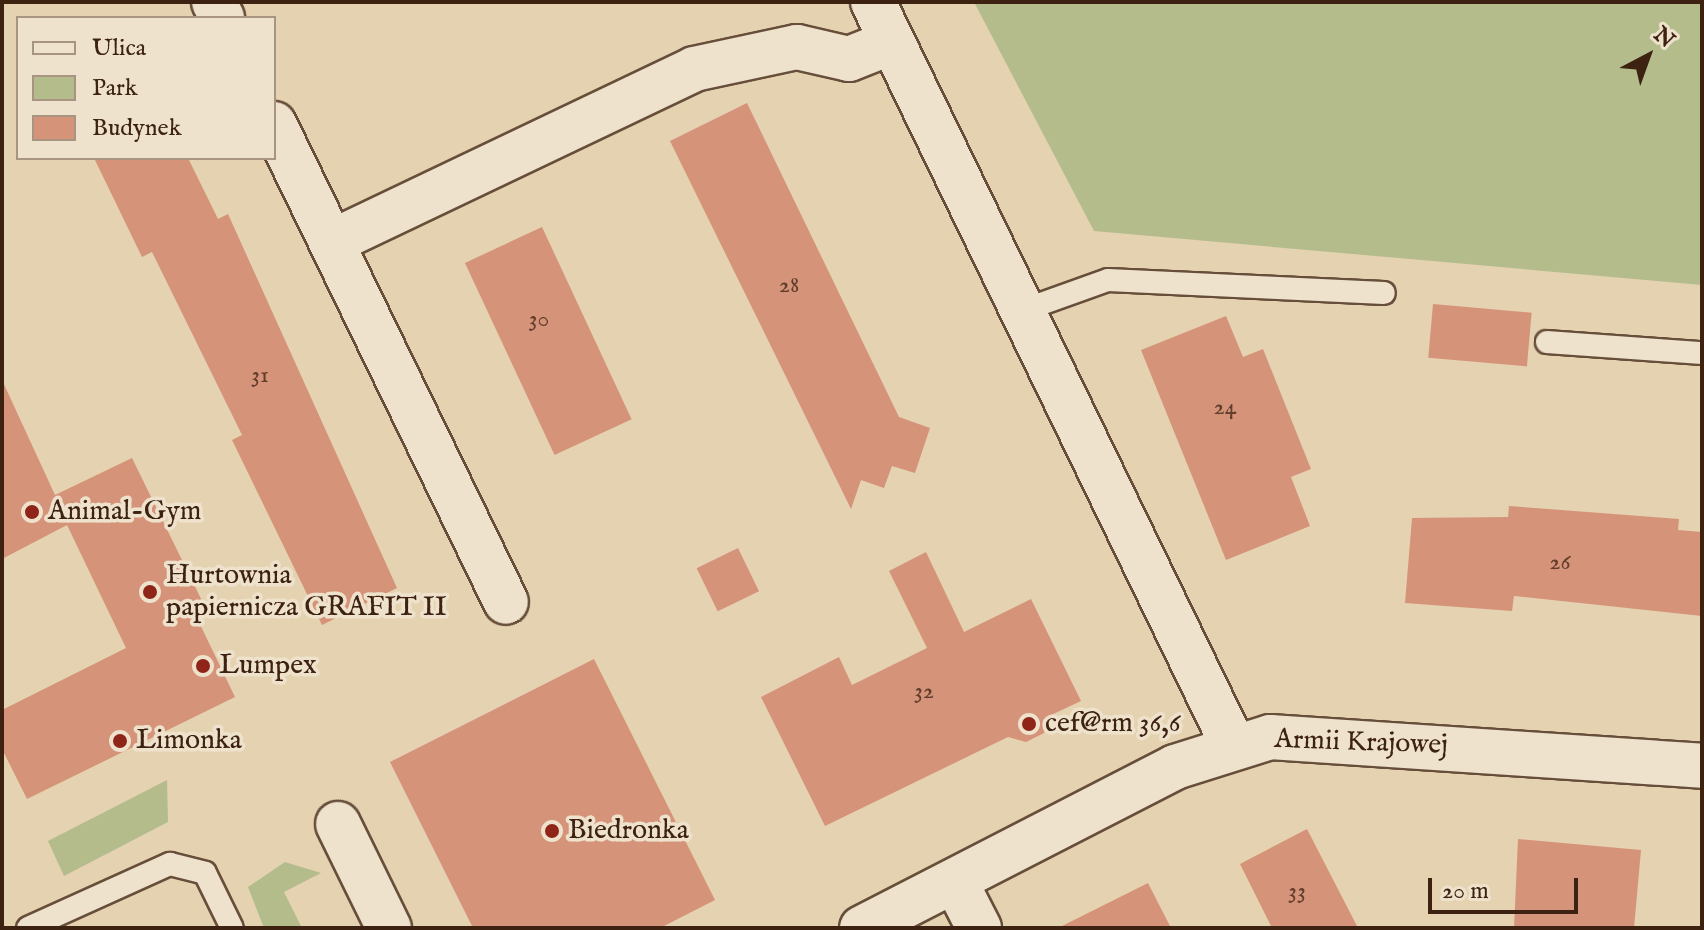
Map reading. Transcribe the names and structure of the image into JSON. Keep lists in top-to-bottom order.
{
  "streets": {
    "street": ["Armii Krajowej"]
  },
  "places": [
    "Animal-Gym",
    "Hurtownia papiernicza GRAFIT II",
    "Lumpex",
    "cef@rm 36,6",
    "Limonka",
    "Biedronka"
  ],
  "house_numbers": [
    "28",
    "30",
    "31",
    "24",
    "26",
    "32",
    "33"
  ],
  "legend": ["Ulica", "Park", "Budynek"],
  "scale_bar": "20 m",
  "north": "top right"
}
